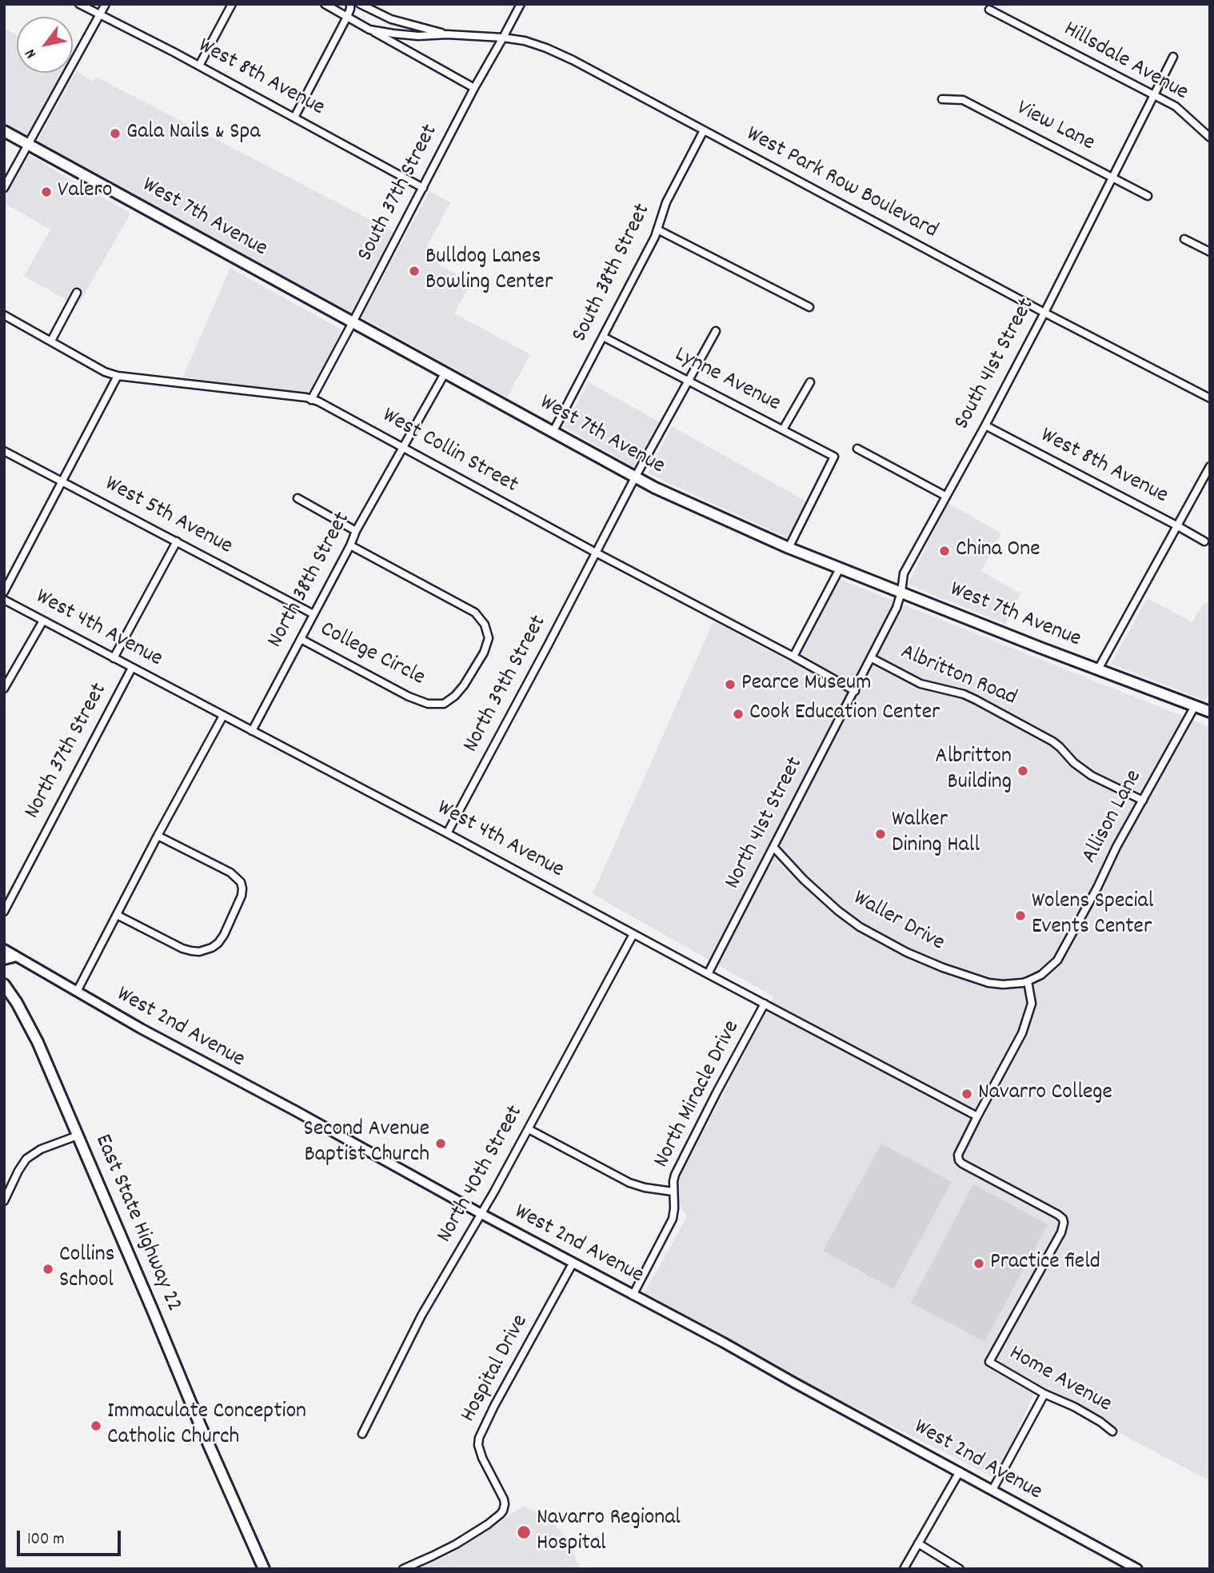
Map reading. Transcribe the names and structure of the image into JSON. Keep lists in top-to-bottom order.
{
  "streets": {
    "main road": ["West 7th Avenue", "East State Highway 22"],
    "street": [
      "Hillsdale Avenue",
      "West 8th Avenue",
      "View Lane",
      "West Park Row Boulevard",
      "South 37th Street",
      "South 38th Street",
      "South 41st Street",
      "Lynne Avenue",
      "West Collin Street",
      "West 5th Avenue",
      "North 38th Street",
      "West 4th Avenue",
      "College Circle",
      "Albritton Road",
      "North 39th Street",
      "North 37th Street",
      "Allison Lane",
      "North 41st Street",
      "Waller Drive",
      "West 2nd Avenue",
      "North Miracle Drive",
      "North 40th Street",
      "Hospital Drive",
      "Home Avenue"
    ]
  },
  "crossings": [
    ["Hillsdale Avenue", "South 41st Street"],
    ["West 8th Avenue", "South 37th Street"],
    ["West 8th Avenue", "South 41st Street"],
    ["View Lane", "South 41st Street"],
    ["West Park Row Boulevard", "South 37th Street"],
    ["West Park Row Boulevard", "South 38th Street"],
    ["West Park Row Boulevard", "South 41st Street"],
    ["South 37th Street", "West 7th Avenue"],
    ["South 37th Street", "West Collin Street"],
    ["West 7th Avenue", "South 38th Street"],
    ["West 7th Avenue", "South 41st Street"],
    ["West 7th Avenue", "Lynne Avenue"],
    ["West 7th Avenue", "North 39th Street"],
    ["West 7th Avenue", "Allison Lane"],
    ["South 38th Street", "Lynne Avenue"],
    ["South 41st Street", "West Collin Street"],
    ["South 41st Street", "Albritton Road"],
    ["South 41st Street", "North 41st Street"],
    ["Lynne Avenue", "North 39th Street"],
    ["West Collin Street", "North 38th Street"],
    ["West Collin Street", "North 39th Street"],
    ["West Collin Street", "North 41st Street"],
    ["West 5th Avenue", "North 38th Street"],
    ["West 5th Avenue", "North 37th Street"],
    ["North 38th Street", "West 4th Avenue"],
    ["North 38th Street", "College Circle"],
    ["West 4th Avenue", "North 39th Street"],
    ["West 4th Avenue", "North 37th Street"],
    ["West 4th Avenue", "North 41st Street"],
    ["West 4th Avenue", "North Miracle Drive"],
    ["West 4th Avenue", "North 40th Street"],
    ["West 4th Avenue", "Home Avenue"],
    ["Albritton Road", "Allison Lane"],
    ["Allison Lane", "Waller Drive"],
    ["North 41st Street", "Waller Drive"],
    ["West 2nd Avenue", "North Miracle Drive"],
    ["West 2nd Avenue", "North 40th Street"],
    ["West 2nd Avenue", "Hospital Drive"]
  ],
  "places": [
    "Gala Nails & Spa",
    "Valero",
    "Bulldog Lanes Bowling Center",
    "China One",
    "Pearce Museum",
    "Cook Education Center",
    "Albritton Building",
    "Walker Dining Hall",
    "Wolens Special Events Center",
    "Navarro College",
    "Second Avenue Baptist Church",
    "Practice field",
    "Collins School",
    "Immaculate Conception Catholic Church",
    "Navarro Regional Hospital"
  ],
  "scale_bar": "100 m",
  "north": "bottom left"
}
